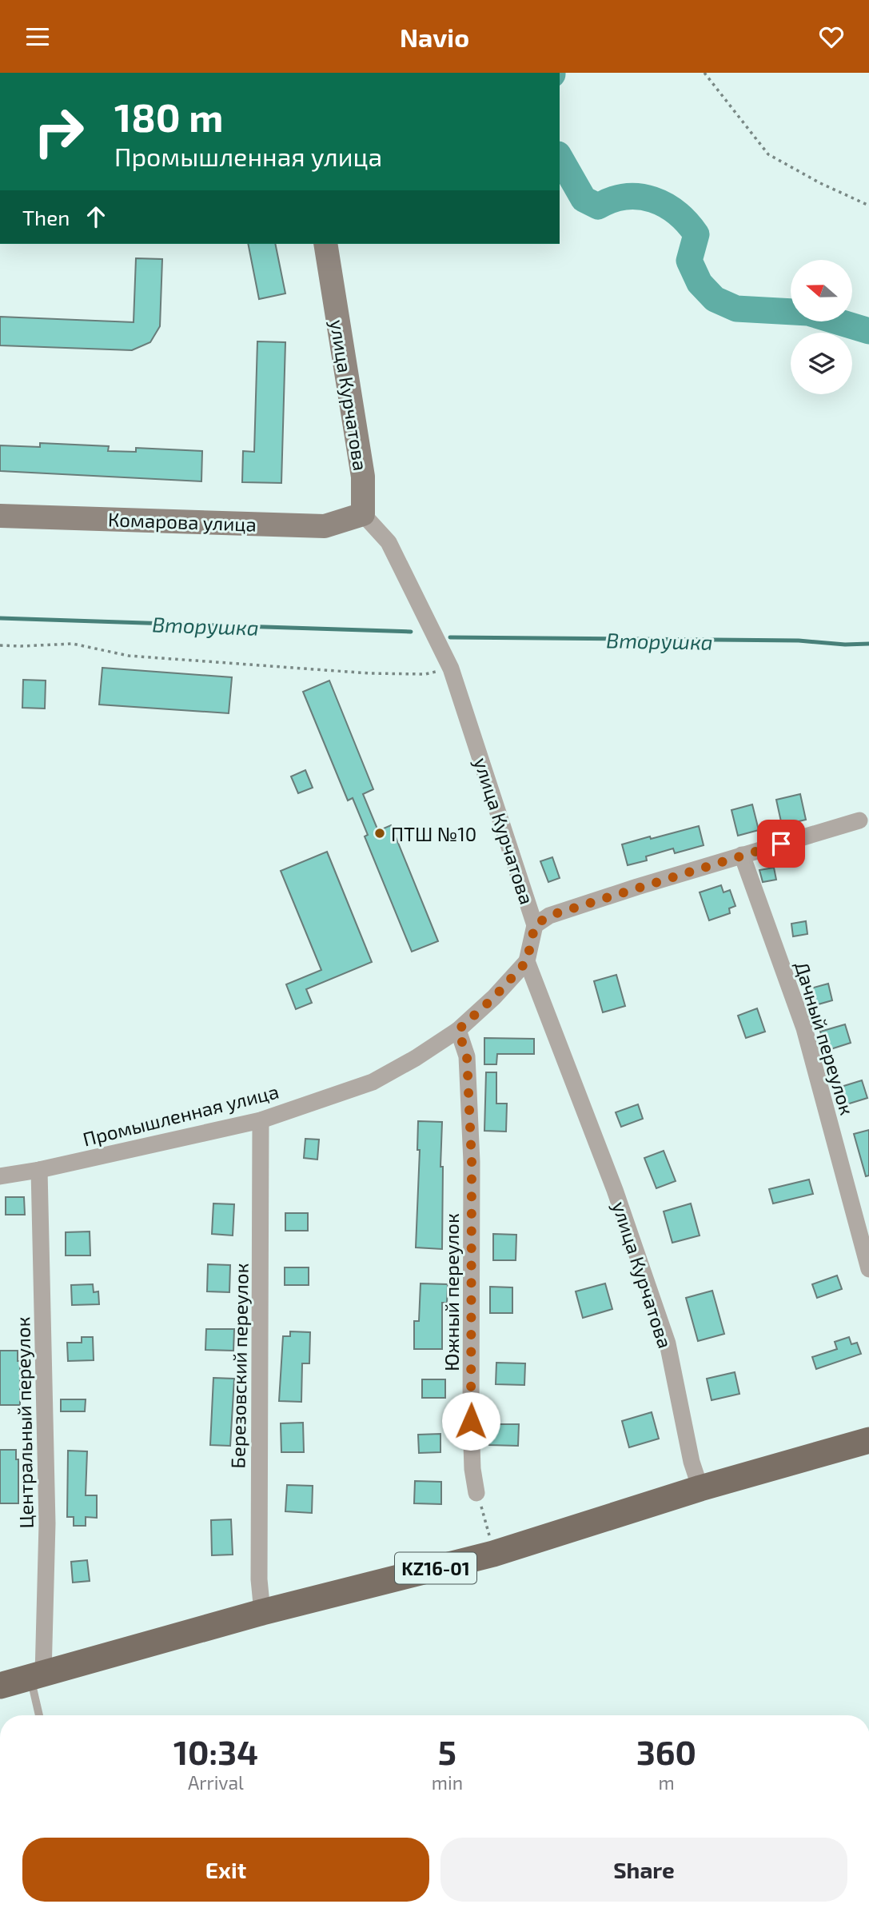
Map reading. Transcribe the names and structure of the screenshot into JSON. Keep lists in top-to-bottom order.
{
  "streets": {
    "main road": ["KZ16-01"],
    "street": [
      "улица Курчатова",
      "Комарова улица",
      "Дачный переулок",
      "Промышленная улица",
      "Южный переулок",
      "Березовский переулок",
      "Центральный переулок"
    ]
  },
  "crossings": [
    ["улица Курчатова", "Комарова улица"],
    ["улица Курчатова", "Промышленная улица"],
    ["улица Курчатова", "KZ16-01"],
    ["Промышленная улица", "Южный переулок"],
    ["Промышленная улица", "Березовский переулок"],
    ["Промышленная улица", "Центральный переулок"],
    ["Березовский переулок", "KZ16-01"],
    ["Центральный переулок", "KZ16-01"]
  ],
  "water": ["Вторушка"],
  "places": ["ПТШ №10"],
  "north": "left",
  "page": {
    "header": "Navio",
    "turn": ["180 m", "Промышленная улица"],
    "then": "Then",
    "eta": [
      "10:34",
      "Arrival",
      "5",
      "min",
      "360",
      "m"
    ],
    "buttons": ["Exit", "Share"]
  }
}
